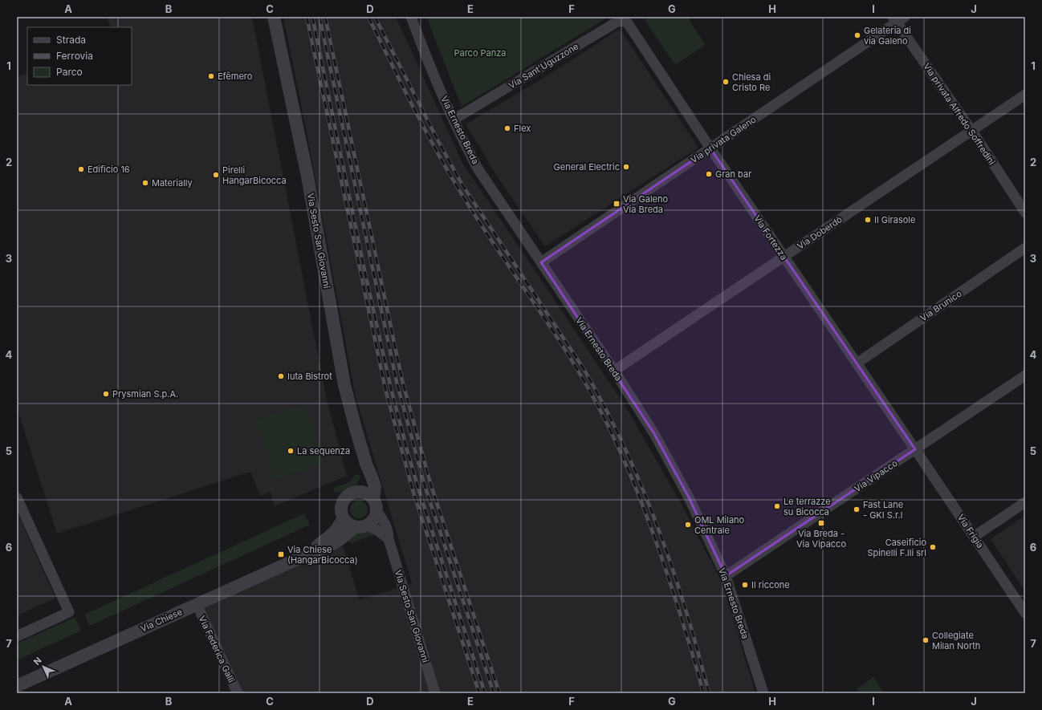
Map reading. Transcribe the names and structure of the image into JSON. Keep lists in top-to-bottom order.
{
  "streets": {
    "street": [
      "Via Sant'Uguzzone",
      "Via privata Alfredo Soffredini",
      "Via Ernesto Breda",
      "Via privata Galeno",
      "Via Doberdò",
      "Via Fortezza",
      "Via Sesto San Giovanni",
      "Via Brunico",
      "Via Vipacco",
      "Via Frigia",
      "Via Chiese",
      "Via Federica Galli"
    ]
  },
  "crossings": [
    ["Via Sant'Uguzzone", "Via Ernesto Breda"],
    ["Via Sant'Uguzzone", "Via Fortezza"],
    ["Via privata Alfredo Soffredini", "Via privata Galeno"],
    ["Via privata Alfredo Soffredini", "Via Doberdò"],
    ["Via Ernesto Breda", "Via privata Galeno"],
    ["Via Ernesto Breda", "Via Doberdò"],
    ["Via Ernesto Breda", "Via Vipacco"],
    ["Via privata Galeno", "Via Fortezza"],
    ["Via Doberdò", "Via Fortezza"],
    ["Via Fortezza", "Via Brunico"],
    ["Via Fortezza", "Via Vipacco"],
    ["Via Fortezza", "Via Frigia"],
    ["Via Sesto San Giovanni", "Via Chiese"],
    ["Via Vipacco", "Via Frigia"],
    ["Via Chiese", "Via Federica Galli"]
  ],
  "parks": ["Parco Panza"],
  "places": {
    "other": [
      "Gelateria di via Galeno",
      "Efêmero",
      "Chiesa di Cristo Re",
      "Flex",
      "General Electric",
      "Edificio 16",
      "Gran bar",
      "Pirelli HangarBicocca",
      "Materially",
      "Il Girasole",
      "Iuta Bistrot",
      "Prysmian S.p.A.",
      "La sequenza",
      "Le terrazze su Bicocca",
      "Fast Lane - GKI S.r.l",
      "OML Milano Centrale",
      "Caseificio Spinelli F.lli srl",
      "Il riccone",
      "Collegiate Milan North"
    ],
    "transit": ["Via Galeno Via Breda", "Via Breda - Via Vipacco", "Via Chiese (HangarBicocca)"]
  },
  "legend": ["Strada", "Ferrovia", "Parco"],
  "north": "top left",
  "grid": {
    "columns": [
      "A",
      "B",
      "C",
      "D",
      "E",
      "F",
      "G",
      "H",
      "I",
      "J"
    ],
    "rows": [
      "1",
      "2",
      "3",
      "4",
      "5",
      "6",
      "7"
    ]
  }
}
